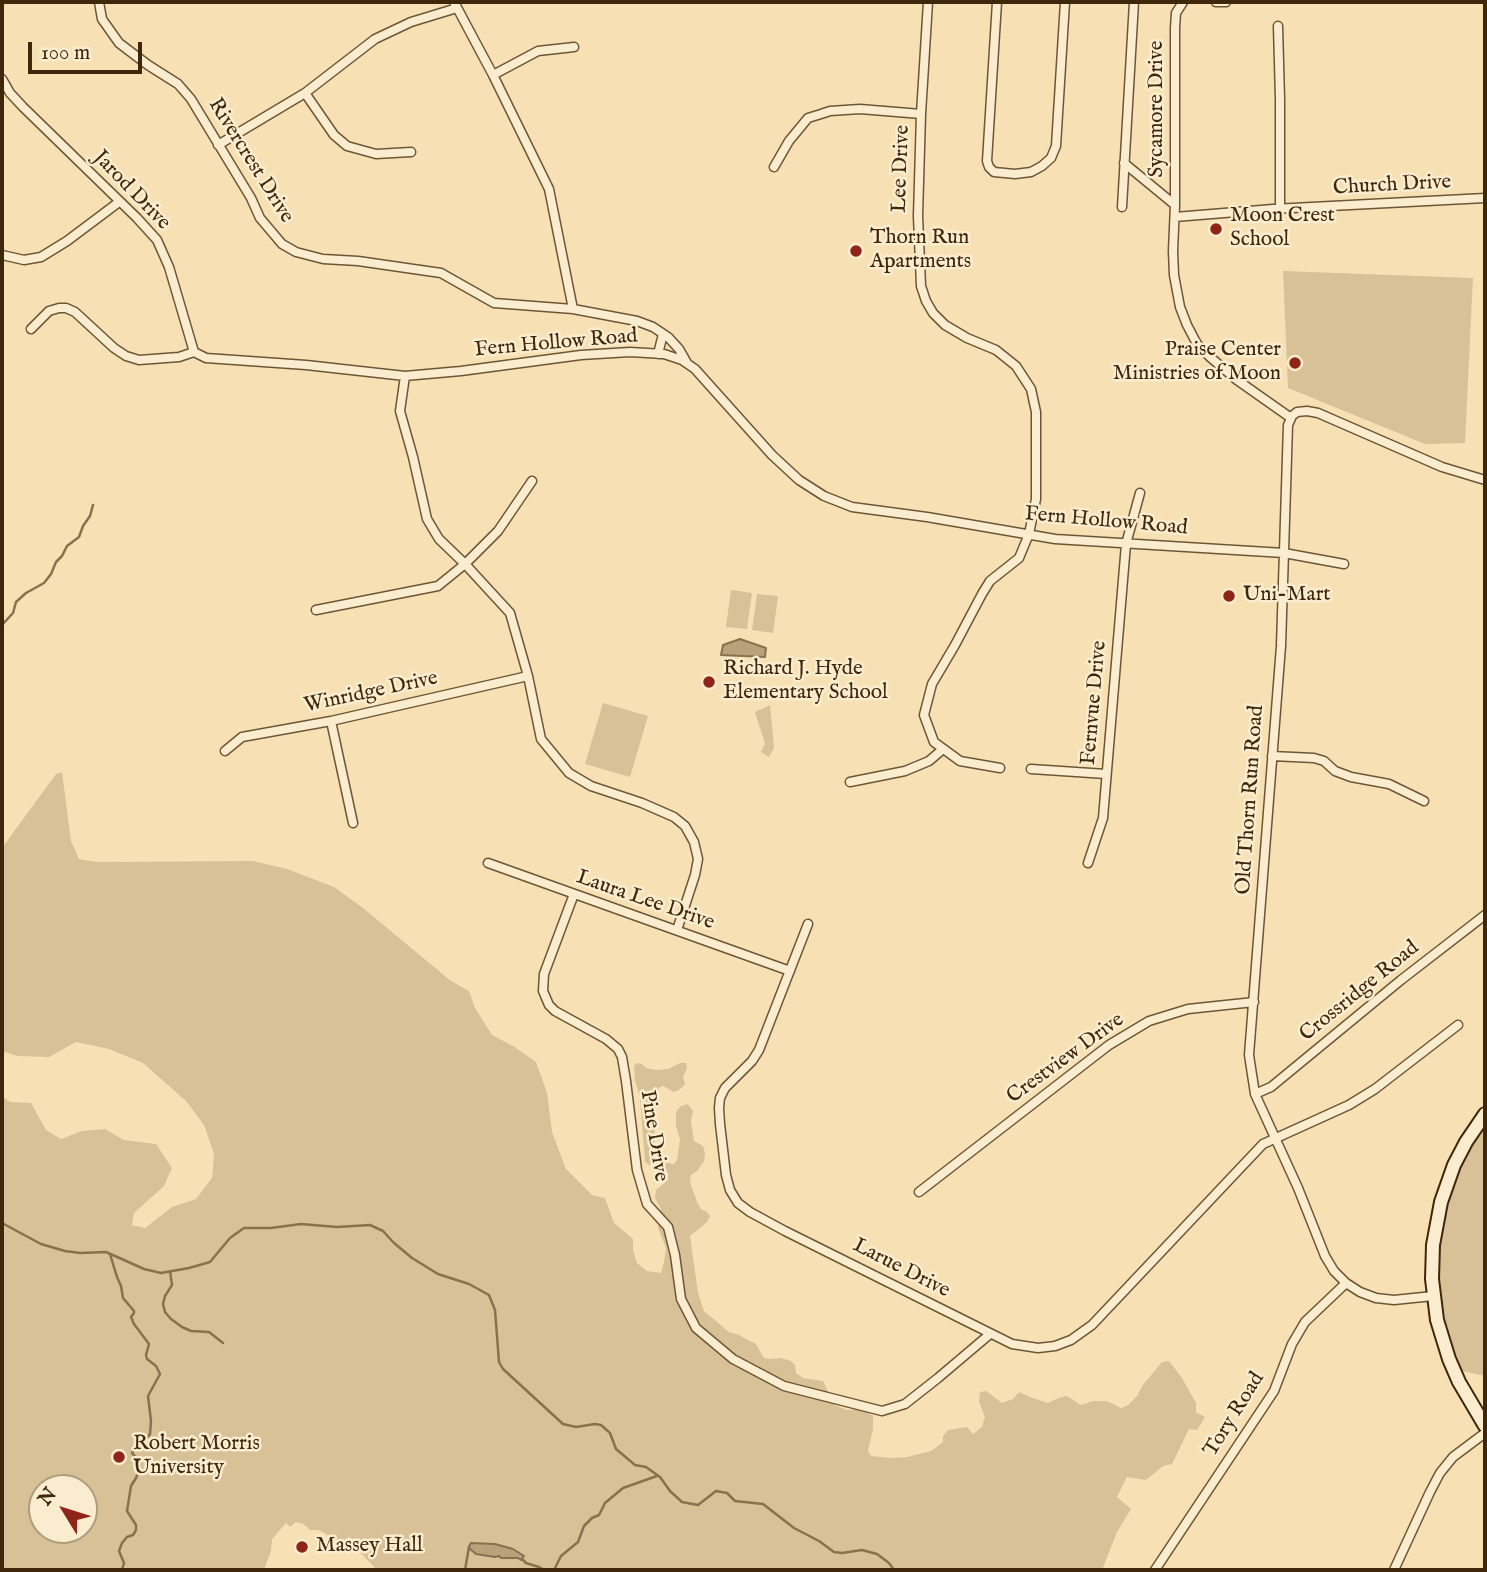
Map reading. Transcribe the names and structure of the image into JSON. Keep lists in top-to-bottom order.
{
  "streets": {
    "street": [
      "Sycamore Drive",
      "Rivercrest Drive",
      "Lee Drive",
      "Church Drive",
      "Jarod Drive",
      "Fern Hollow Road",
      "Winridge Drive",
      "Fernvue Drive",
      "Old Thorn Run Road",
      "Laura Lee Drive",
      "Crossridge Road",
      "Crestview Drive",
      "Pine Drive",
      "Larue Drive",
      "Tory Road"
    ]
  },
  "crossings": [
    ["Sycamore Drive", "Church Drive"],
    ["Sycamore Drive", "Old Thorn Run Road"],
    ["Rivercrest Drive", "Fern Hollow Road"],
    ["Lee Drive", "Fern Hollow Road"],
    ["Jarod Drive", "Fern Hollow Road"],
    ["Fern Hollow Road", "Fernvue Drive"],
    ["Fern Hollow Road", "Old Thorn Run Road"],
    ["Old Thorn Run Road", "Crossridge Road"],
    ["Old Thorn Run Road", "Crestview Drive"],
    ["Old Thorn Run Road", "Larue Drive"],
    ["Old Thorn Run Road", "Tory Road"],
    ["Laura Lee Drive", "Pine Drive"],
    ["Laura Lee Drive", "Larue Drive"],
    ["Pine Drive", "Larue Drive"]
  ],
  "places": [
    "Moon Crest School",
    "Thorn Run Apartments",
    "Praise Center Ministries of Moon",
    "Uni-Mart",
    "Richard J. Hyde Elementary School",
    "Robert Morris University",
    "Massey Hall"
  ],
  "scale_bar": "100 m",
  "north": "top left"
}
